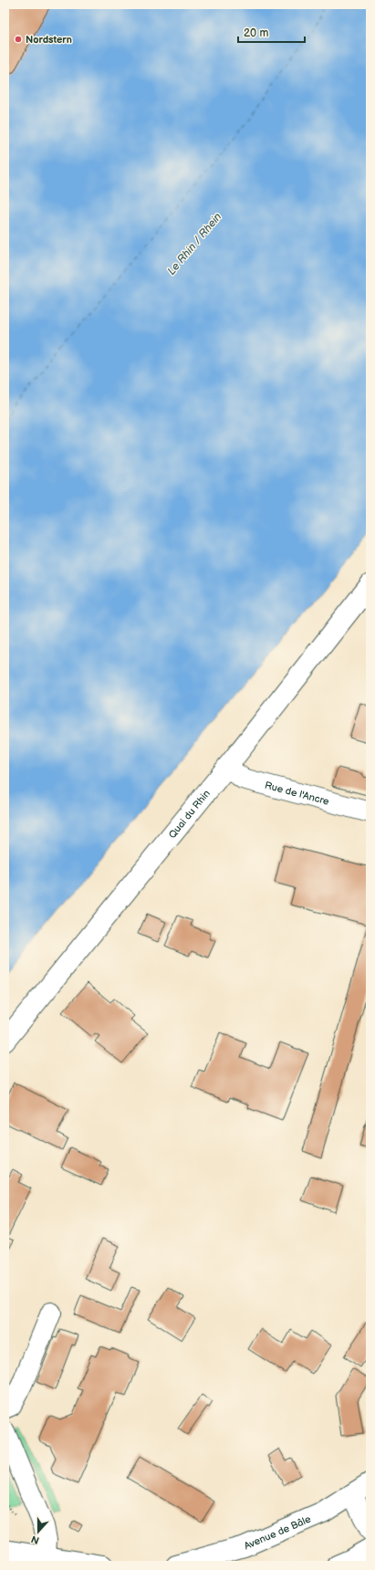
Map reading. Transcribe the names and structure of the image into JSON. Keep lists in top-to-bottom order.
{
  "streets": {
    "street": ["Rue de l'Ancre", "Quai du Rhin", "Avenue de Bâle"]
  },
  "crossings": [
    ["Rue de l'Ancre", "Quai du Rhin"]
  ],
  "water": ["Le Rhin / Rhein"],
  "places": ["Nordstern"],
  "scale_bar": "20 m",
  "north": "bottom"
}
